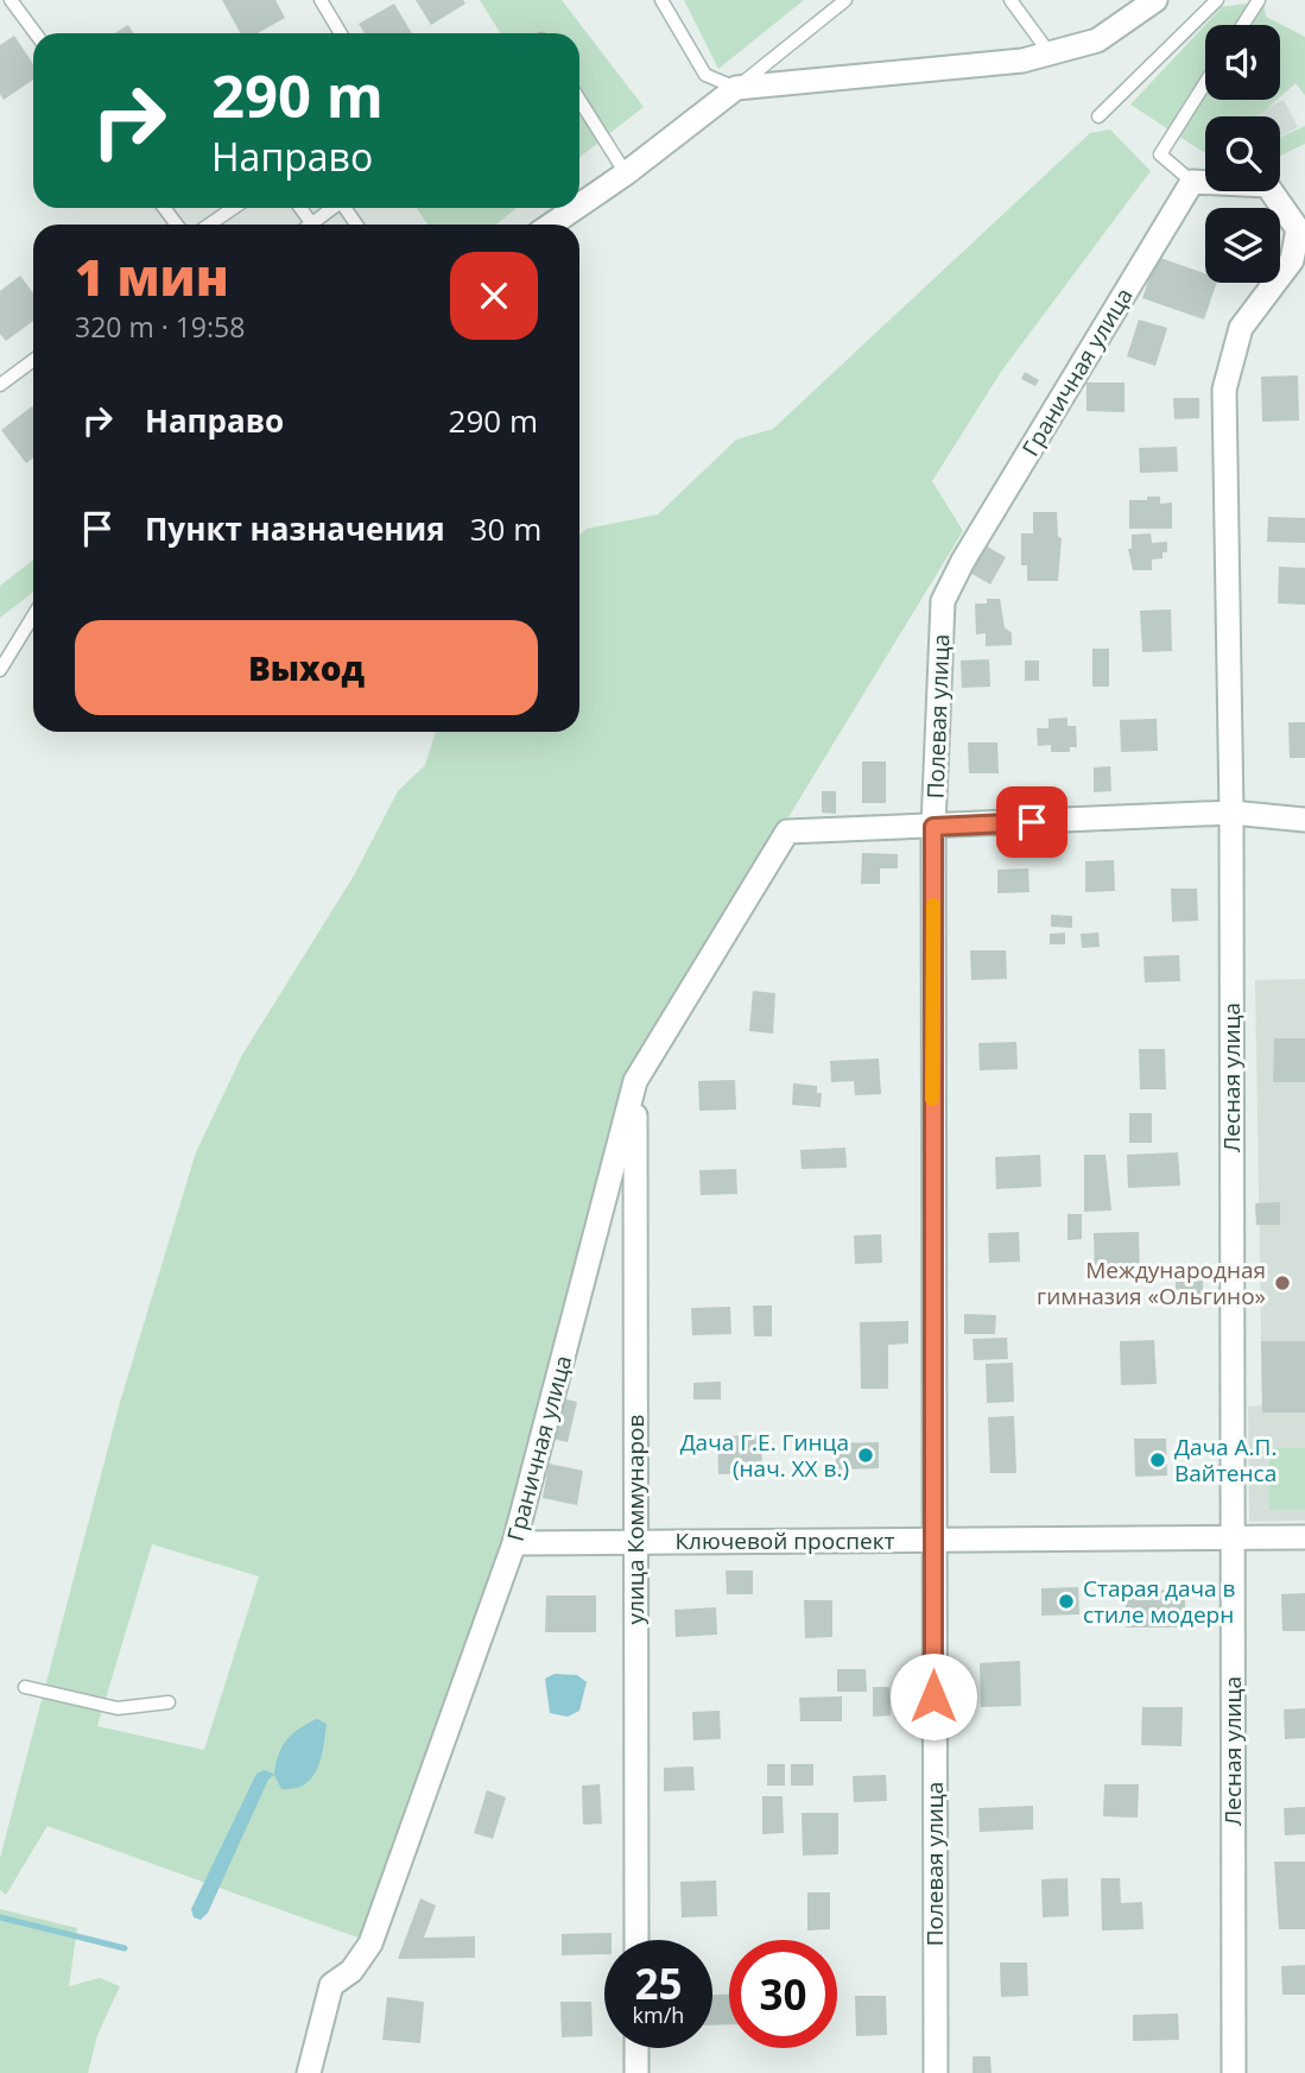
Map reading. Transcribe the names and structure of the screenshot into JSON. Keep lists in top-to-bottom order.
{
  "streets": {
    "street": [
      "Граничная улица",
      "Полевая улица",
      "Лесная улица",
      "улица Коммунаров",
      "Ключевой проспект"
    ]
  },
  "crossings": [
    ["Граничная улица", "Полевая улица"],
    ["Граничная улица", "Лесная улица"],
    ["Граничная улица", "улица Коммунаров"],
    ["Граничная улица", "Ключевой проспект"],
    ["Полевая улица", "Ключевой проспект"],
    ["Лесная улица", "Ключевой проспект"],
    ["улица Коммунаров", "Ключевой проспект"]
  ],
  "places": [
    "Международная гимназия «Ольгино»",
    "Дача Г.Е. Гинца (нач. XX в.)",
    "Дача А.П. Вайтенса",
    "Старая дача в стиле модерн"
  ],
  "page": {
    "turn": ["290 m", "Направо"],
    "heading": ["1 мин", "320 m · 19:58"],
    "list": [
      {
        "name": "Направо",
        "value": "290 m"
      },
      {
        "name": "Пункт назначения",
        "value": "30 m"
      }
    ],
    "buttons": "Выход",
    "speed": "25 km/h",
    "limit": "30"
  }
}
